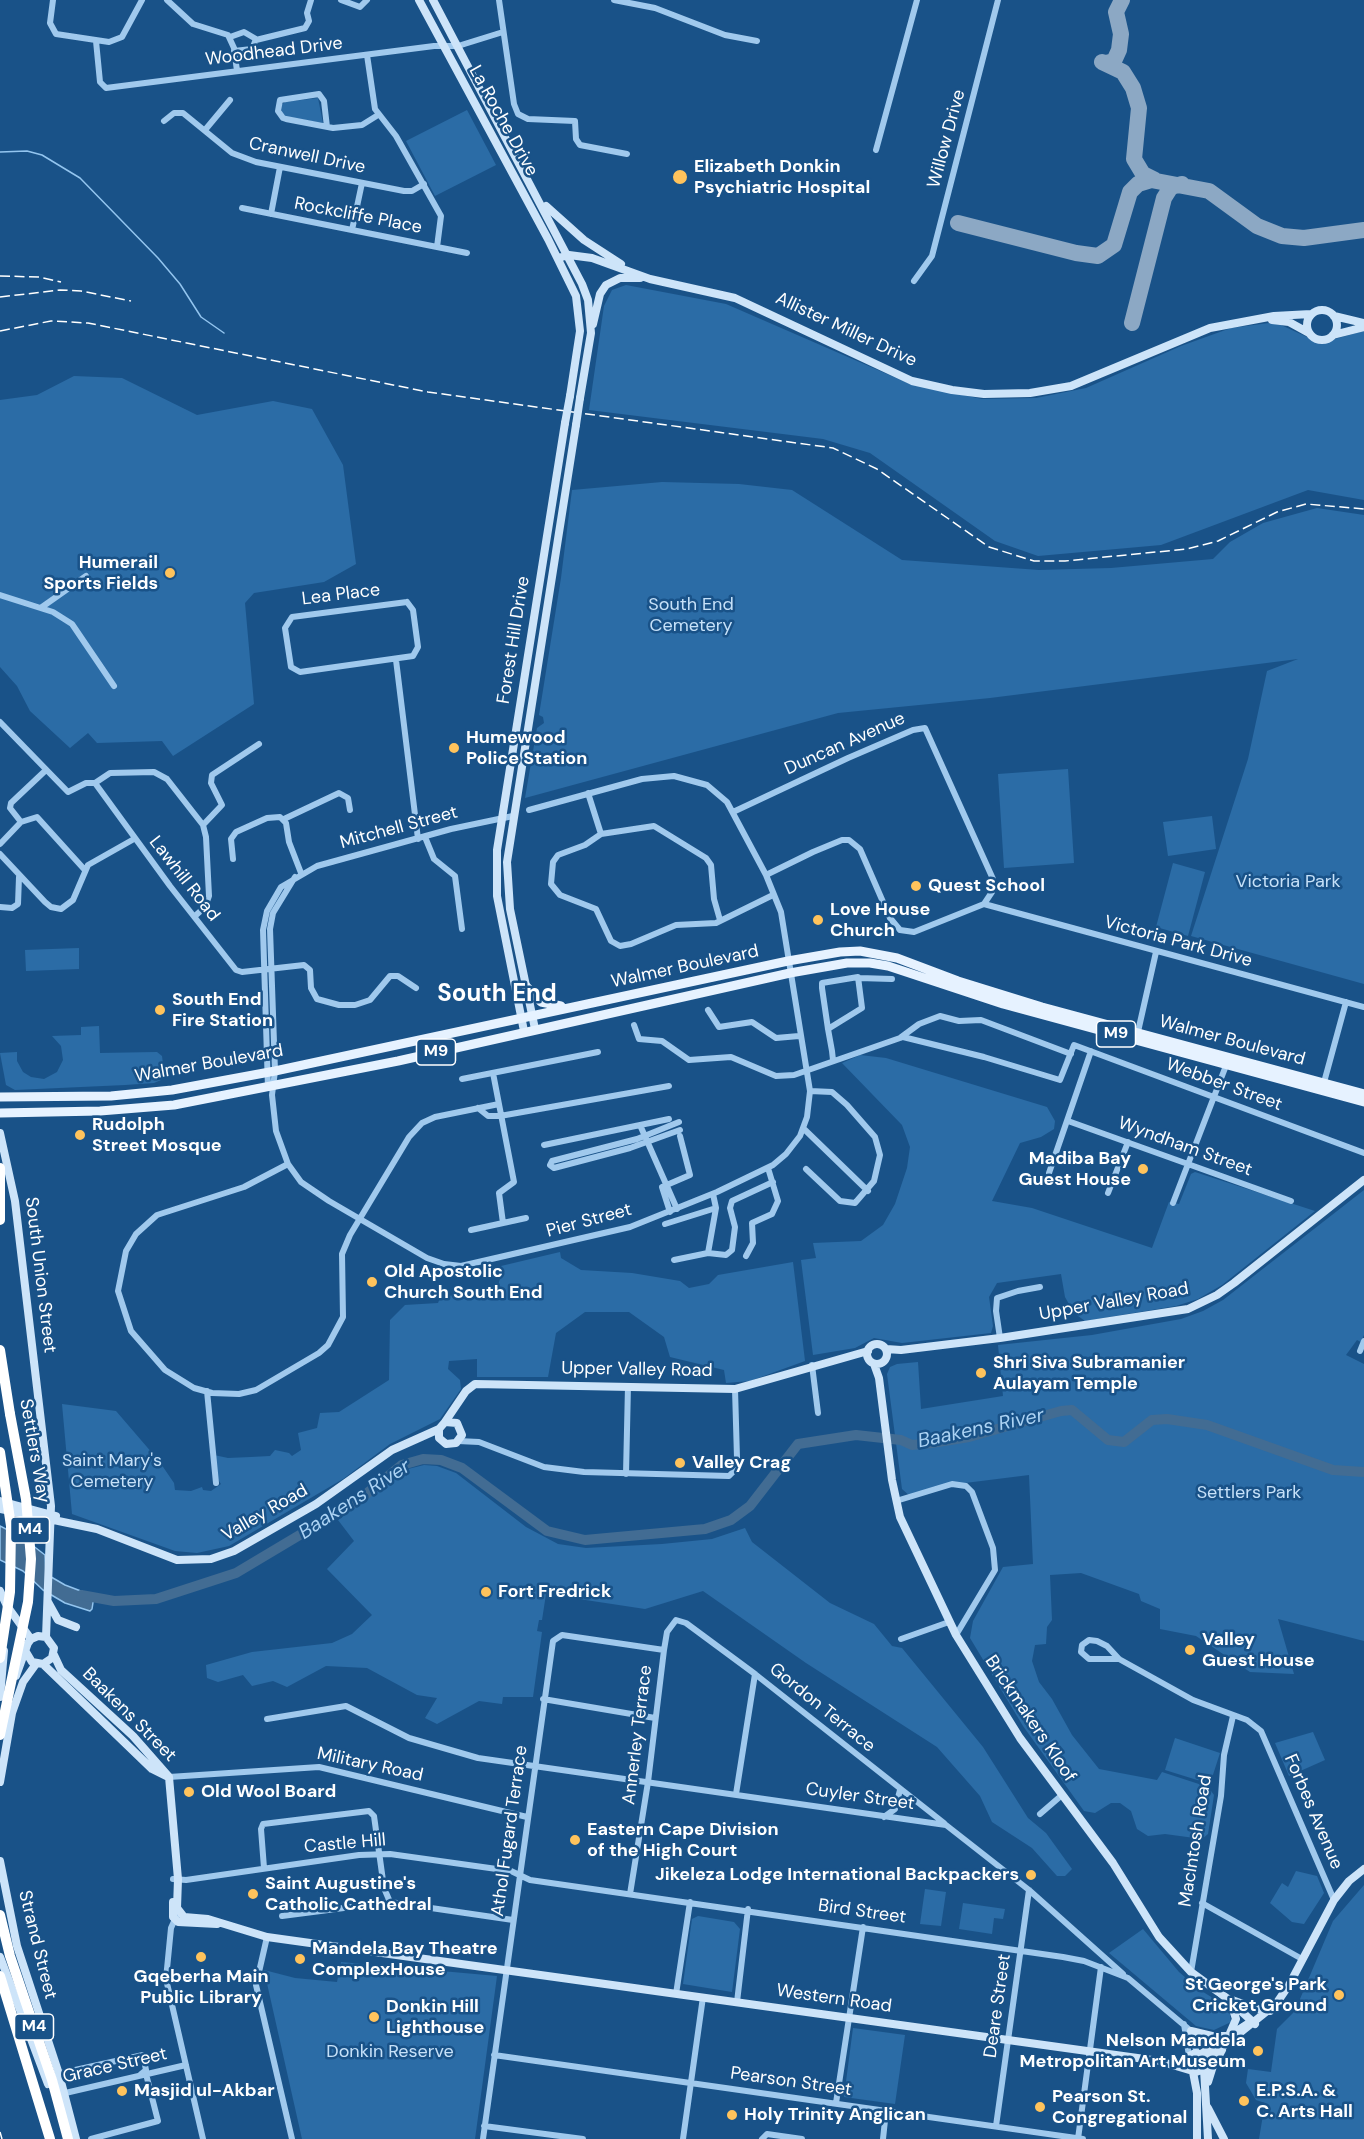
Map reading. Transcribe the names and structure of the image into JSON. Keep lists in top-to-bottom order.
{
  "streets": {
    "highway": ["Settlers Way", "M4"],
    "main road": ["Walmer Boulevard", "M9"],
    "street": [
      "Woodhead Drive",
      "La Roche Drive",
      "Willow Drive",
      "Cranwell Drive",
      "Rockcliffe Place",
      "Allister Miller Drive",
      "Lea Place",
      "Forest Hill Drive",
      "Duncan Avenue",
      "Mitchell Street",
      "Lawhill Road",
      "Victoria Park Drive",
      "Webber Street",
      "Wyndham Street",
      "Pier Street",
      "South Union Street",
      "Upper Valley Road",
      "Valley Road",
      "Gordon Terrace",
      "Baakens Street",
      "Brickmakers Kloof",
      "Annerley Terrace",
      "Military Road",
      "Cuyler Street",
      "Forbes Avenue",
      "Athol Fugard Terrace",
      "MacIntosh Road",
      "Castle Hill",
      "Bird Street",
      "Strand Street",
      "Western Road",
      "Deare Street",
      "Grace Street",
      "Pearson Street"
    ]
  },
  "crossings": [
    ["Woodhead Drive", "La Roche Drive"],
    ["La Roche Drive", "Allister Miller Drive"],
    ["La Roche Drive", "Forest Hill Drive"],
    ["Allister Miller Drive", "Forest Hill Drive"],
    ["Forest Hill Drive", "Mitchell Street"],
    ["Forest Hill Drive", "Walmer Boulevard"],
    ["Duncan Avenue", "Victoria Park Drive"],
    ["Mitchell Street", "Lawhill Road"],
    ["Mitchell Street", "Walmer Boulevard"],
    ["Mitchell Street", "Pier Street"],
    ["Walmer Boulevard", "Pier Street"],
    ["South Union Street", "Valley Road"],
    ["South Union Street", "Baakens Street"],
    ["Upper Valley Road", "Valley Road"],
    ["Upper Valley Road", "Brickmakers Kloof"],
    ["M4", "Strand Street"],
    ["Gordon Terrace", "Annerley Terrace"],
    ["Gordon Terrace", "Cuyler Street"],
    ["Baakens Street", "Military Road"],
    ["Brickmakers Kloof", "MacIntosh Road"],
    ["Annerley Terrace", "Cuyler Street"],
    ["Annerley Terrace", "Athol Fugard Terrace"],
    ["Annerley Terrace", "Bird Street"],
    ["Military Road", "Athol Fugard Terrace"],
    ["Cuyler Street", "Athol Fugard Terrace"],
    ["Forbes Avenue", "MacIntosh Road"],
    ["Athol Fugard Terrace", "Castle Hill"],
    ["Athol Fugard Terrace", "Bird Street"],
    ["Athol Fugard Terrace", "Western Road"],
    ["Athol Fugard Terrace", "Pearson Street"],
    ["Castle Hill", "Bird Street"],
    ["Bird Street", "Western Road"],
    ["Bird Street", "Deare Street"],
    ["Strand Street", "Grace Street"],
    ["Western Road", "Deare Street"],
    ["Deare Street", "Pearson Street"]
  ],
  "districts": ["South End"],
  "water": ["Baakens River"],
  "parks": [
    "South End Cemetery",
    "Victoria Park",
    "Saint Mary's Cemetery",
    "Settlers Park",
    "Donkin Reserve"
  ],
  "places": [
    "Elizabeth Donkin Psychiatric Hospital",
    "Humerail Sports Fields",
    "Humewood Police Station",
    "Quest School",
    "Love House Church",
    "South End Fire Station",
    "Rudolph Street Mosque",
    "Madiba Bay Guest House",
    "Old Apostolic Church South End",
    "Shri Siva Subramanier Aulayam Temple",
    "Valley Crag",
    "Fort Fredrick",
    "Valley Guest House",
    "Old Wool Board",
    "Eastern Cape Division of the High Court",
    "Jikeleza Lodge International Backpackers",
    "Saint Augustine's Catholic Cathedral",
    "Gqeberha Main Public Library",
    "Mandela Bay Theatre ComplexHouse",
    "St George's Park Cricket Ground",
    "Donkin Hill Lighthouse",
    "Nelson Mandela Metropolitan Art Museum",
    "Masjid ul-Akbar",
    "E.P.S.A. & C. Arts Hall",
    "Pearson St. Congregational",
    "Holy Trinity Anglican"
  ]
}
